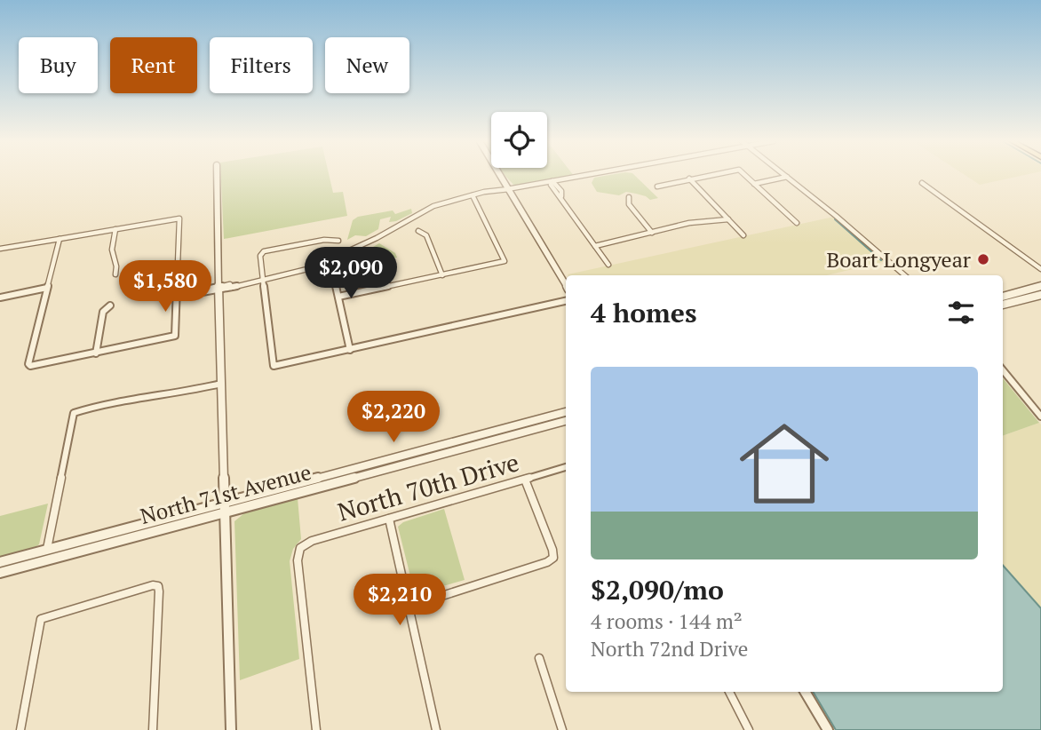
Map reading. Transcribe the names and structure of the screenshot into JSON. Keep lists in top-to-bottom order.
{
  "streets": {
    "street": ["North 70th Drive", "North 71st Avenue"]
  },
  "places": ["Boart Longyear"],
  "page": {
    "chip": [
      "Buy",
      "Rent",
      "Filters",
      "New"
    ],
    "price": [
      "$2,090",
      "$1,580",
      "$2,220",
      "$2,210"
    ],
    "heading": "4 homes",
    "list": [
      {
        "name": "$2,090/mo",
        "note": "4 rooms · 144 m² · North 72nd Drive"
      }
    ]
  }
}
